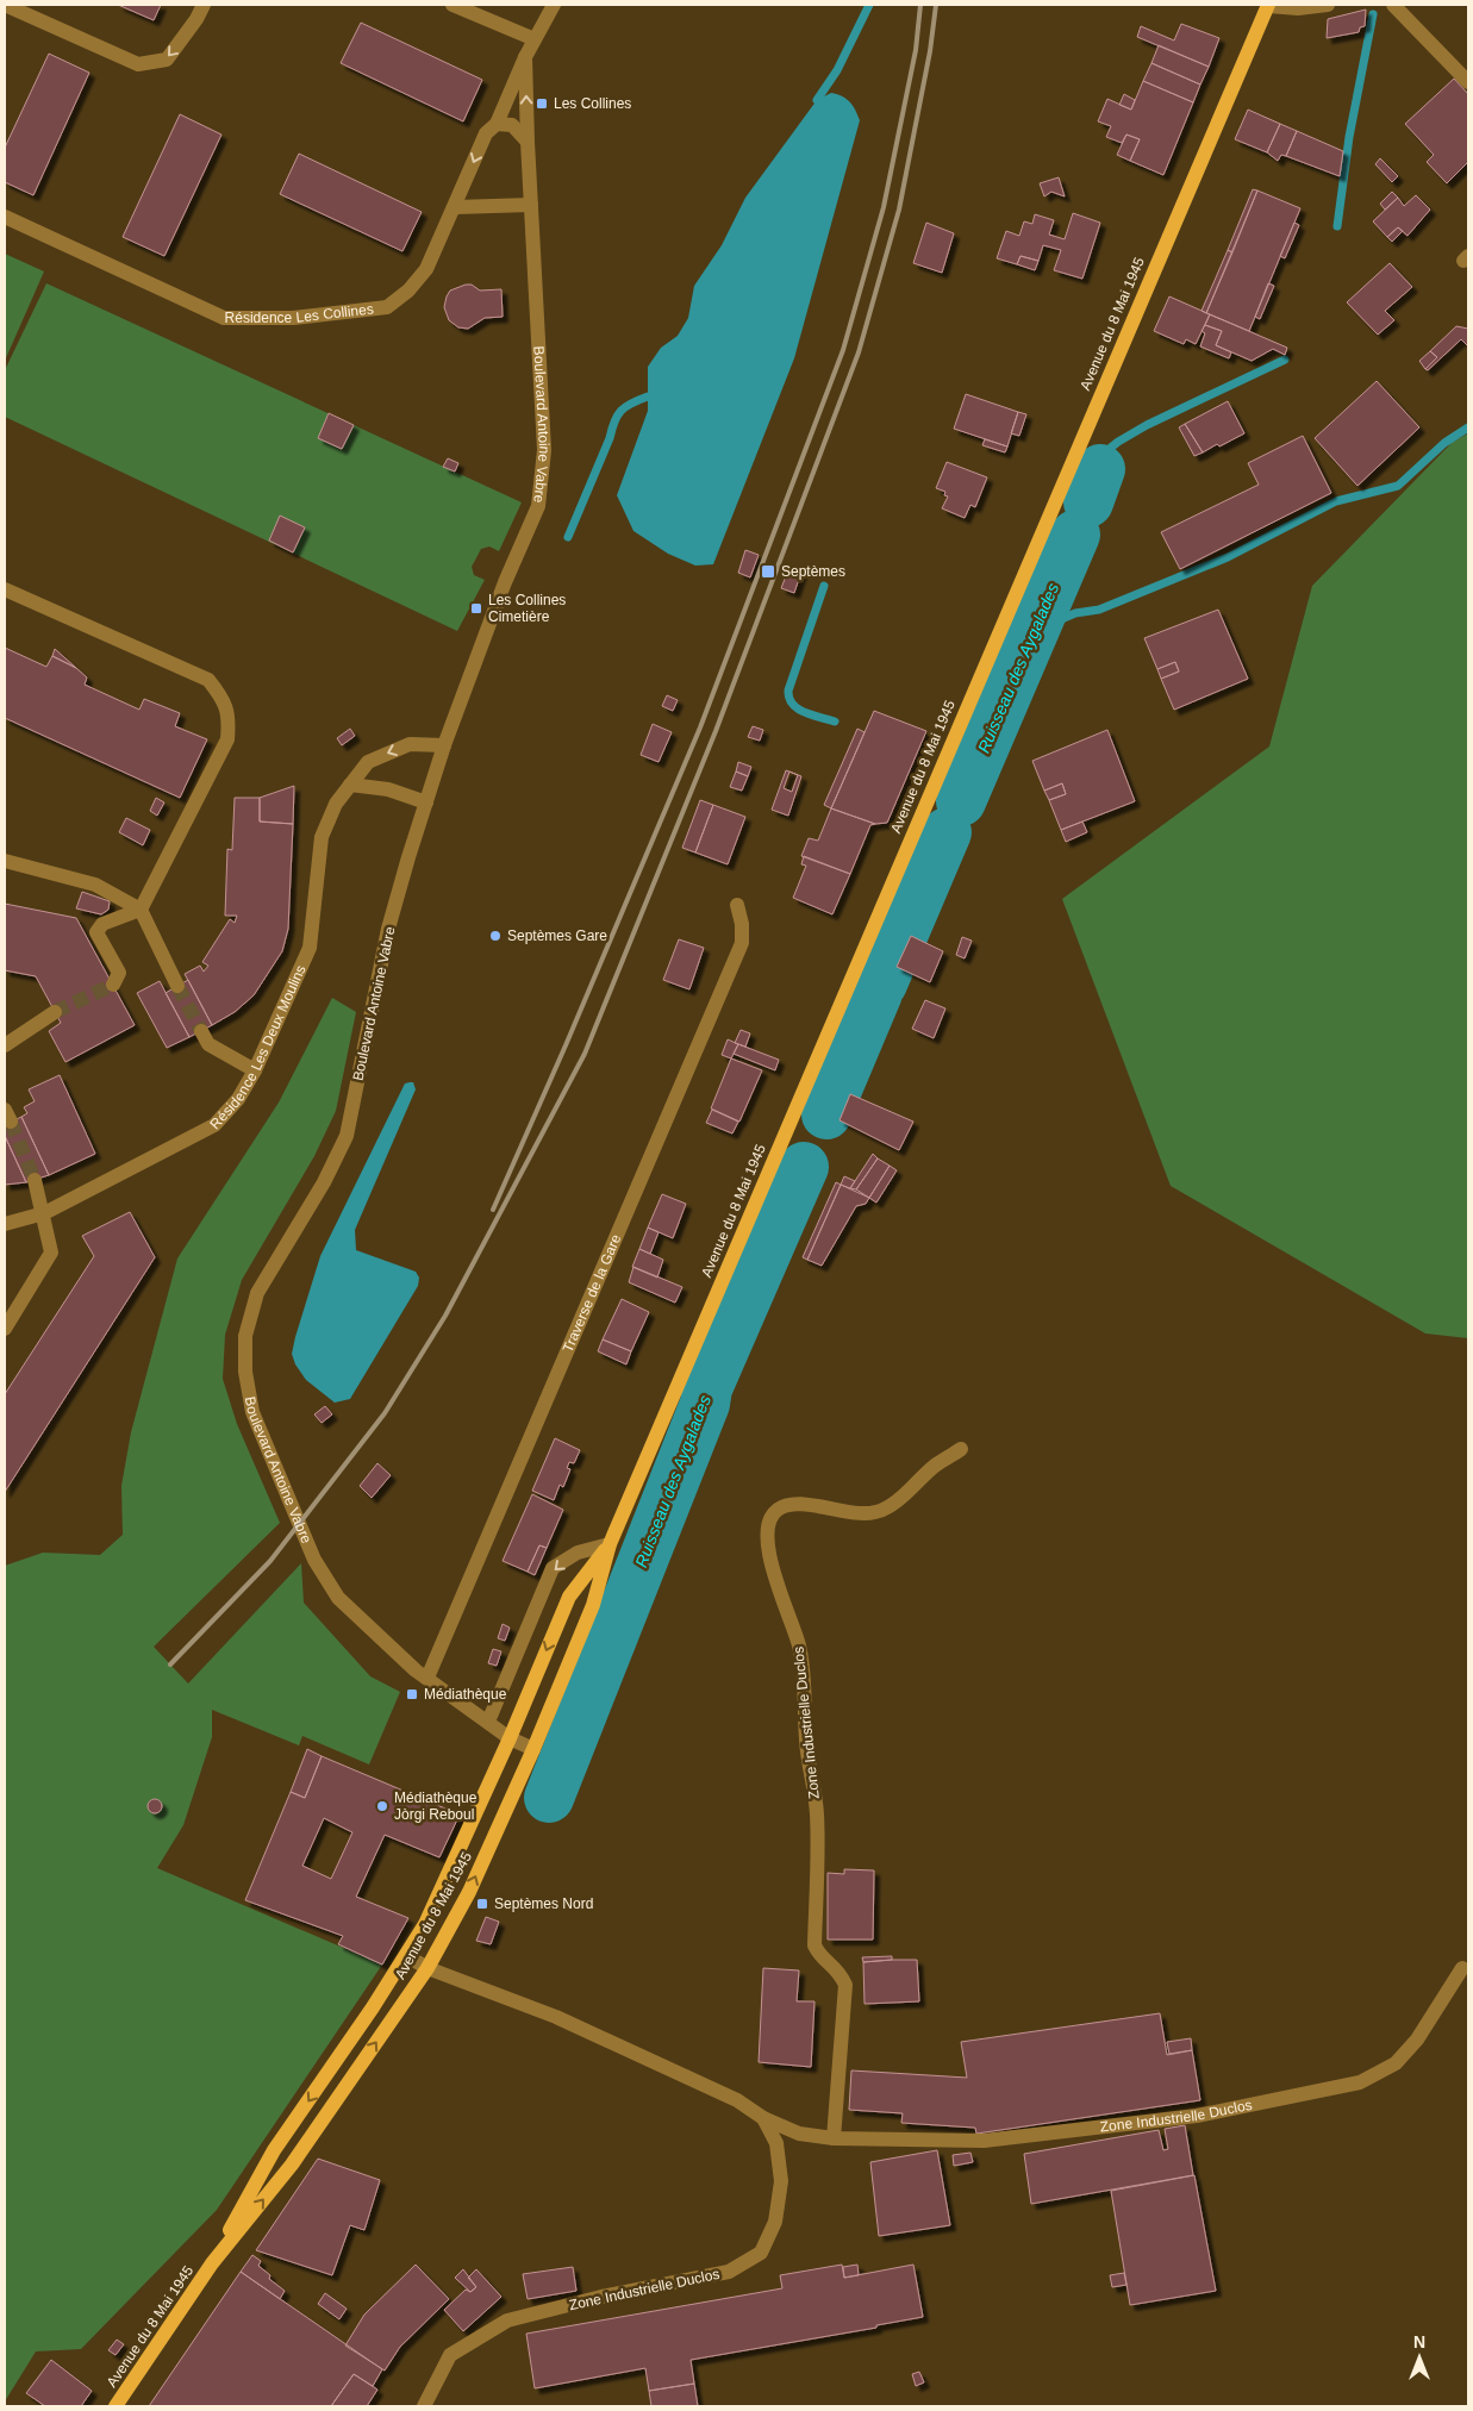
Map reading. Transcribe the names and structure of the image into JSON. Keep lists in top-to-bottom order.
{
  "streets": {
    "main road": ["Avenue du 8 Mai 1945"],
    "street": [
      "Résidence Les Collines",
      "Boulevard Antoine Vabre",
      "Résidence Les Deux Moulins",
      "Traverse de la Gare",
      "Zone Industrielle Duclos"
    ]
  },
  "crossings": [
    ["Résidence Les Collines", "Boulevard Antoine Vabre"],
    ["Avenue du 8 Mai 1945", "Boulevard Antoine Vabre"],
    ["Avenue du 8 Mai 1945", "Zone Industrielle Duclos"],
    ["Boulevard Antoine Vabre", "Résidence Les Deux Moulins"],
    ["Boulevard Antoine Vabre", "Traverse de la Gare"]
  ],
  "water": ["Ruisseau des Aygalades"],
  "places": {
    "transit": [
      "Les Collines",
      "Septèmes",
      "Les Collines Cimetière",
      "Médiathèque",
      "Septèmes Nord"
    ],
    "other": ["Septèmes Gare", "Médiathèque Jòrgi Reboul"]
  },
  "north": "top"
}
